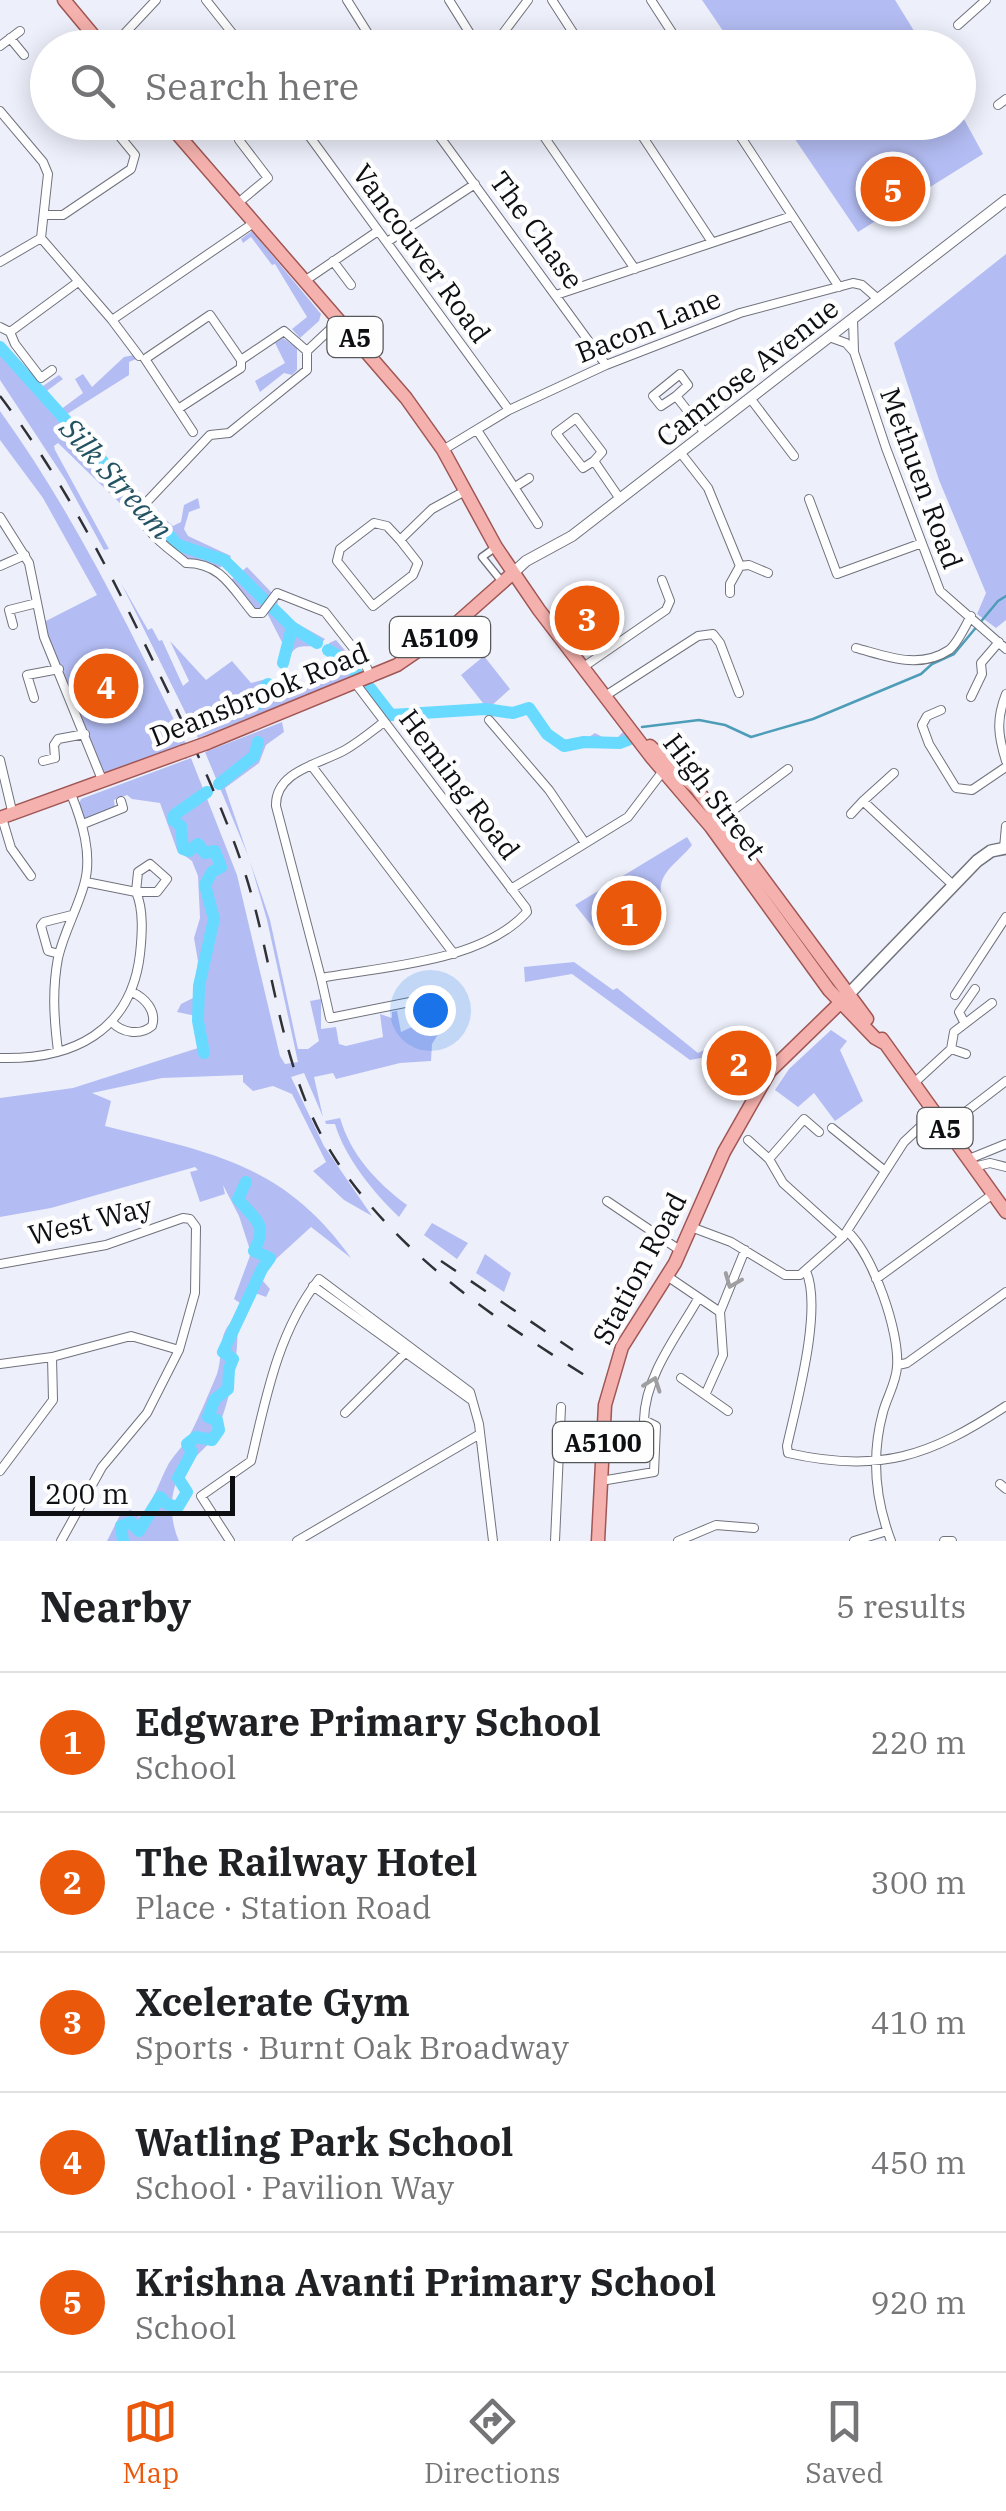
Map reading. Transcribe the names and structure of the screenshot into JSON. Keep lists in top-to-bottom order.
{
  "streets": {
    "main road": [
      "A5",
      "A5109",
      "Deansbrook Road",
      "High Street",
      "Station Road",
      "A5100"
    ],
    "street": [
      "The Chase",
      "Vancouver Road",
      "Bacon Lane",
      "Camrose Avenue",
      "Methuen Road",
      "Heming Road",
      "West Way"
    ]
  },
  "crossings": [
    ["The Chase", "Bacon Lane"],
    ["Vancouver Road", "Bacon Lane"],
    ["Bacon Lane", "A5"],
    ["A5", "Camrose Avenue"],
    ["A5", "Deansbrook Road"],
    ["A5", "High Street"],
    ["Camrose Avenue", "Methuen Road"],
    ["Camrose Avenue", "Deansbrook Road"],
    ["Deansbrook Road", "Heming Road"],
    ["High Street", "Station Road"]
  ],
  "water": ["Silk Stream"],
  "scale_bar": "200 m",
  "page": {
    "search": "Search here",
    "pins": [
      "5",
      "3",
      "4",
      "1",
      "2"
    ],
    "scale": "200 m",
    "heading": ["Nearby", "5 results"],
    "list": [
      {
        "mark": "1",
        "name": "Edgware Primary School",
        "note": "School",
        "value": "220 m"
      },
      {
        "mark": "2",
        "name": "The Railway Hotel",
        "note": "Place · Station Road",
        "value": "300 m"
      },
      {
        "mark": "3",
        "name": "Xcelerate Gym",
        "note": "Sports · Burnt Oak Broadway",
        "value": "410 m"
      },
      {
        "mark": "4",
        "name": "Watling Park School",
        "note": "School · Pavilion Way",
        "value": "450 m"
      },
      {
        "mark": "5",
        "name": "Krishna Avanti Primary School",
        "note": "School",
        "value": "920 m"
      }
    ],
    "nav": ["Map", "Directions", "Saved"]
  }
}
